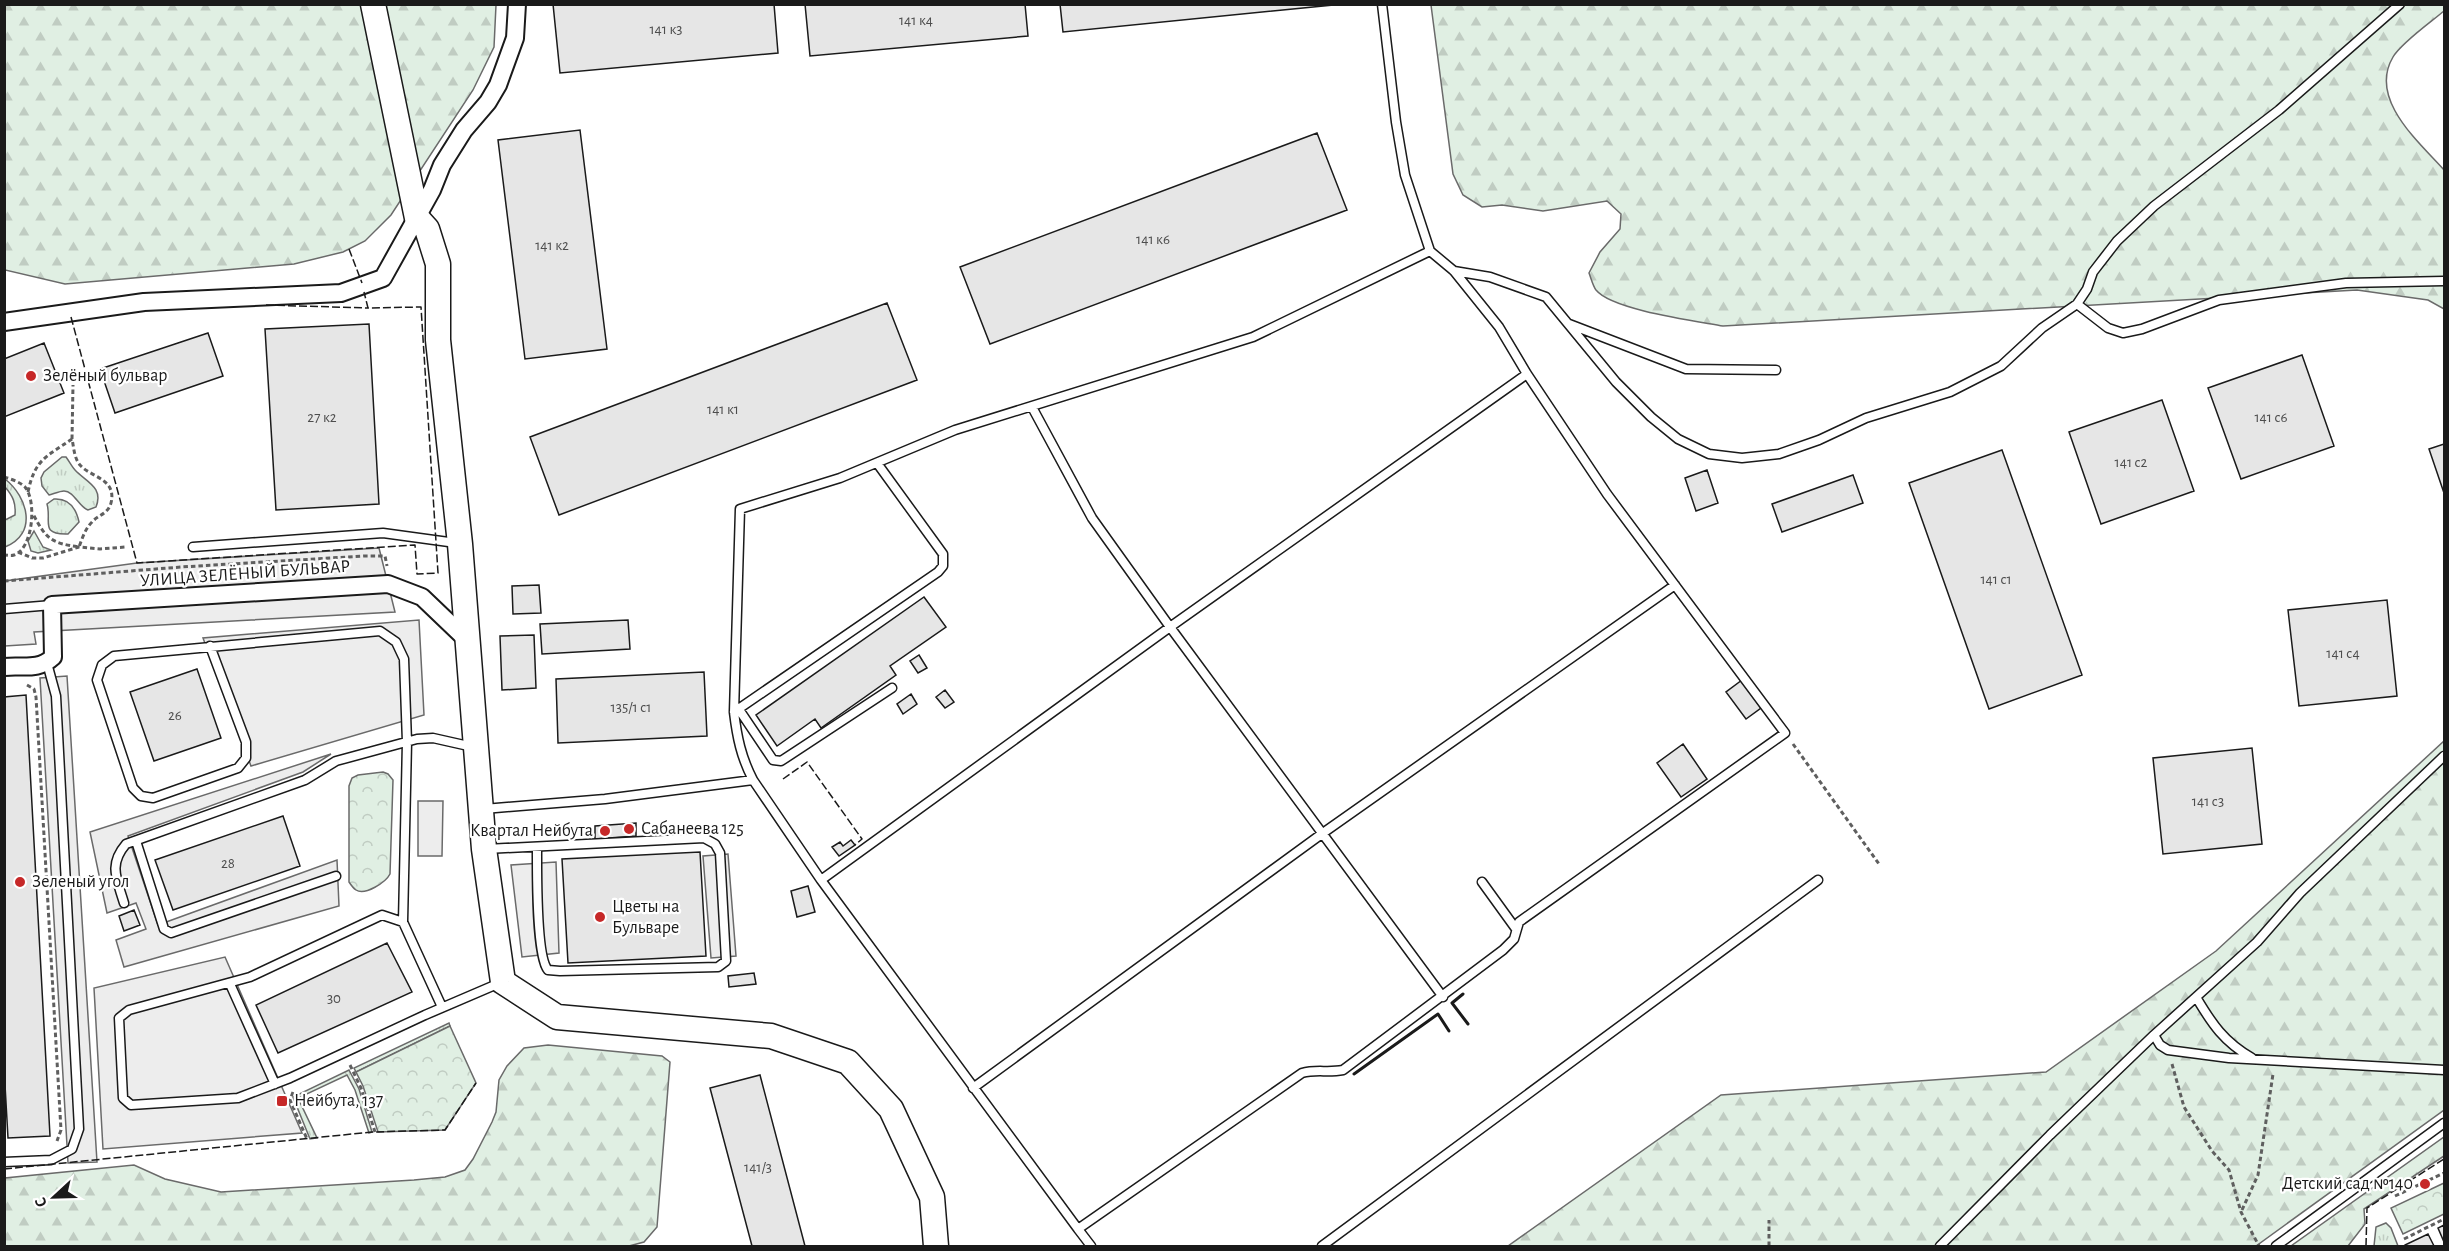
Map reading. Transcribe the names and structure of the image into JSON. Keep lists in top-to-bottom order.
{
  "streets": {
    "street": ["УЛИЦА ЗЕЛЁНЫЙ БУЛЬВАР"]
  },
  "places": {
    "other": [
      "Зелёный бульвар",
      "Сабанеева 125",
      "Квартал Нейбута",
      "Зеленый угол",
      "Цветы на Бульваре",
      "Детский сад №140"
    ],
    "transit": ["Нейбута, 137"]
  },
  "house_numbers": [
    "141 к4",
    "141 к3",
    "141 к6",
    "141 к2",
    "141 к1",
    "27 к2",
    "141 с6",
    "141 с2",
    "141 с1",
    "141 с4",
    "135/1 с1",
    "26",
    "141 с3",
    "28",
    "30",
    "141/3"
  ],
  "north": "left"
}
